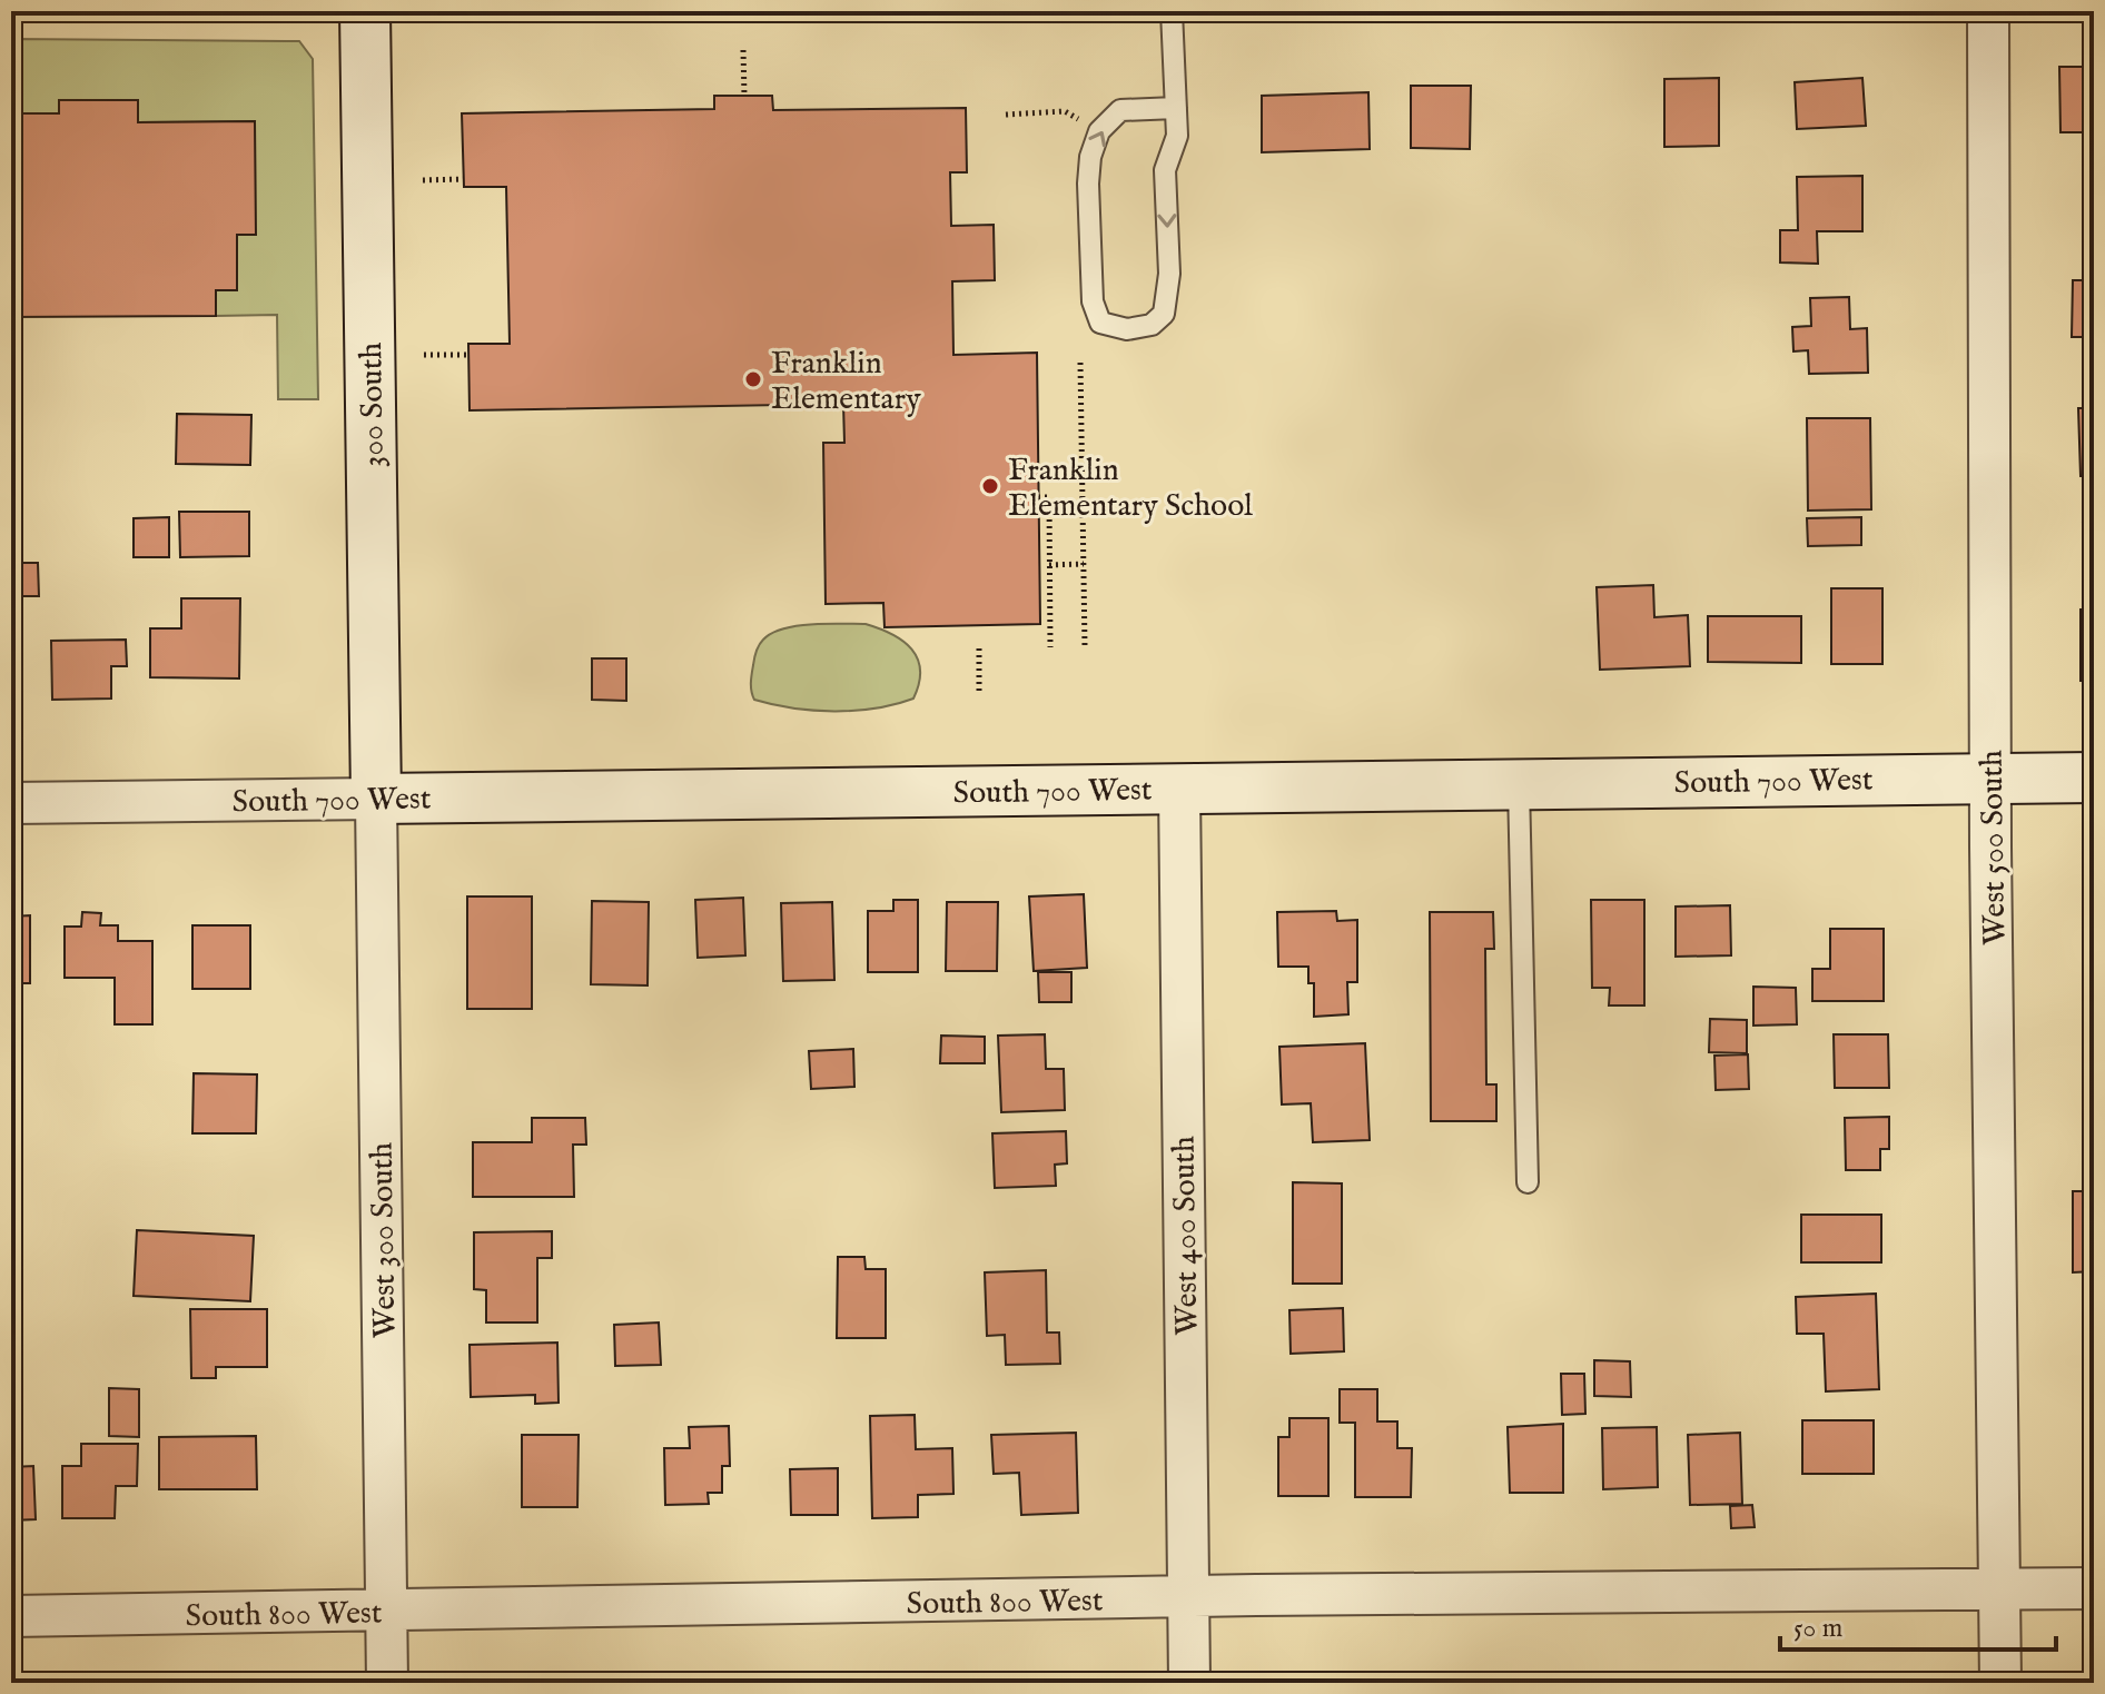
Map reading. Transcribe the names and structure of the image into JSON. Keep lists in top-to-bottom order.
{
  "streets": {
    "street": [
      "300 South",
      "South 700 West",
      "West 500 South",
      "West 400 South",
      "West 300 South",
      "South 800 West"
    ]
  },
  "crossings": [
    ["300 South", "South 700 West"],
    ["300 South", "West 300 South"],
    ["South 700 West", "West 500 South"],
    ["South 700 West", "West 400 South"],
    ["South 700 West", "West 300 South"],
    ["West 500 South", "South 800 West"],
    ["West 400 South", "South 800 West"],
    ["West 300 South", "South 800 West"]
  ],
  "places": ["Franklin Elementary", "Franklin Elementary School"],
  "scale_bar": "50 m"
}
